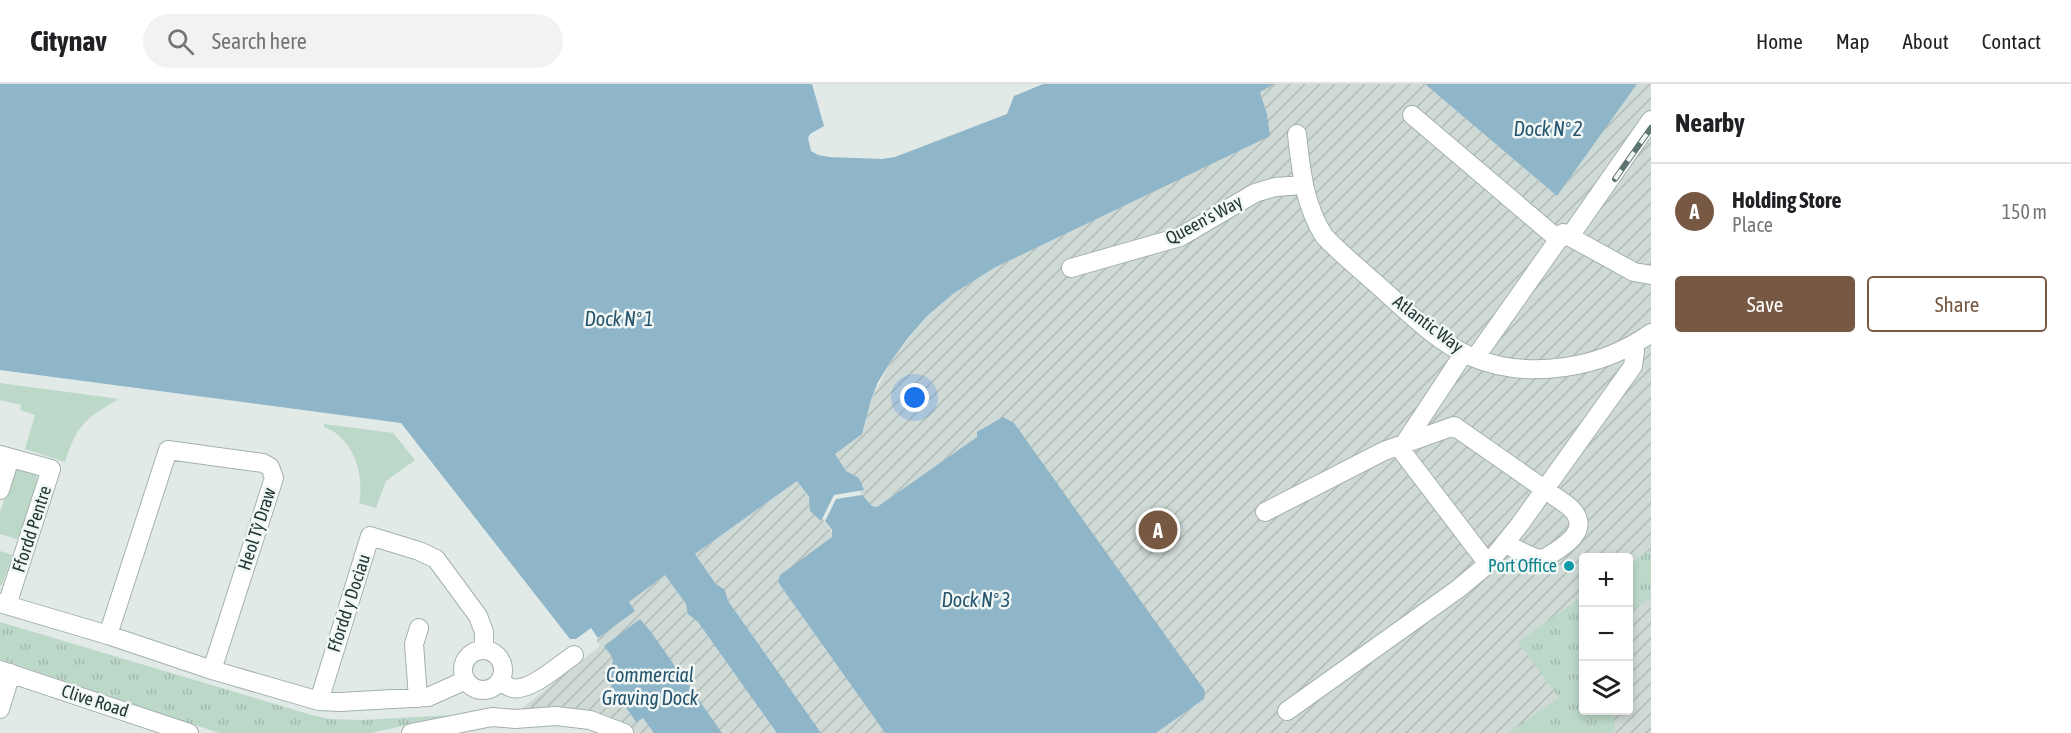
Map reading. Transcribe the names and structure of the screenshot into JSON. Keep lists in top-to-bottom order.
{
  "streets": {
    "street": [
      "Queen's Way",
      "Atlantic Way",
      "Ffordd Pentre",
      "Heol Tŷ Draw",
      "Ffordd y Dociau",
      "Clive Road"
    ]
  },
  "crossings": [
    ["Queen's Way", "Atlantic Way"]
  ],
  "water": [
    "Dock Nº 2",
    "Dock Nº 1",
    "Dock Nº 3",
    "Commercial Graving Dock"
  ],
  "places": ["Port Office"],
  "page": {
    "header": "Citynav",
    "search": "Search here",
    "nav": [
      "Home",
      "Map",
      "About",
      "Contact"
    ],
    "heading": "Nearby",
    "list": [
      {
        "mark": "A",
        "name": "Holding Store",
        "note": "Place",
        "value": "150 m"
      }
    ],
    "buttons": ["Save", "Share"],
    "pins": "A",
    "map_buttons": ["+", "−"]
  }
}
